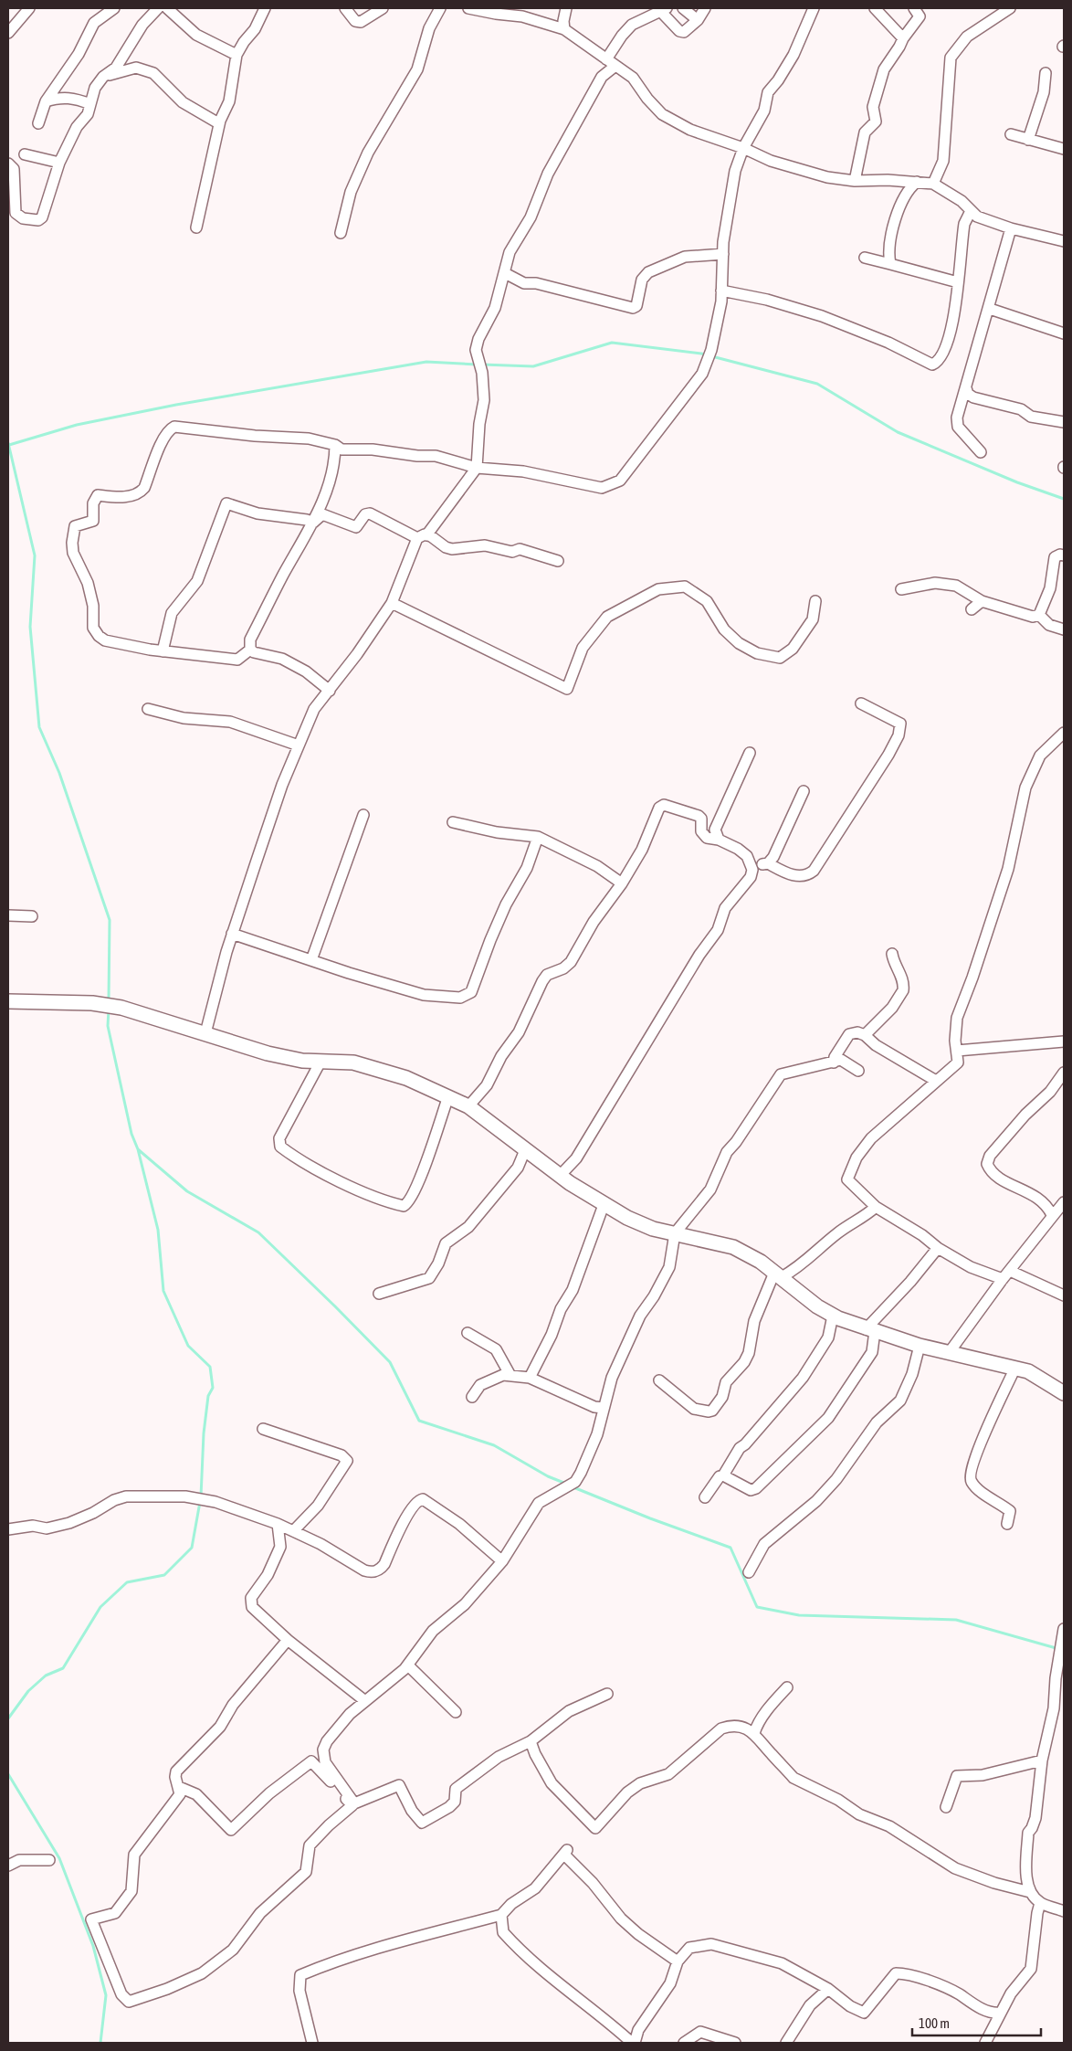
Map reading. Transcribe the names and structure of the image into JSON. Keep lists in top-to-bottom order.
{
  "scale_bar": "100 m"
}
